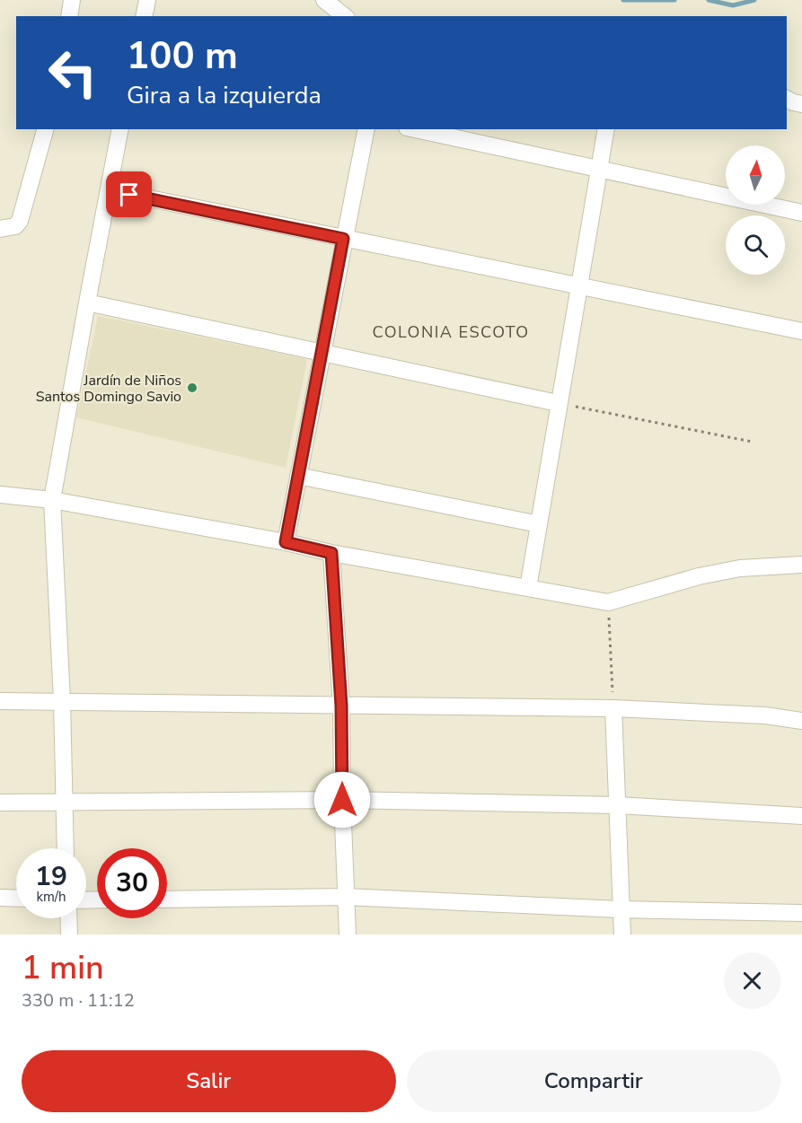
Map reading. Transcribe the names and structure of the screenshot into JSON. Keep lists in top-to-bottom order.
{
  "districts": ["COLONIA ESCOTO"],
  "places": ["Jardín de Niños Santos Domingo Savio"],
  "north": "top",
  "page": {
    "turn": ["100 m", "Gira a la izquierda"],
    "speed": "19 km/h",
    "limit": "30",
    "heading": ["1 min", "330 m · 11:12"],
    "buttons": ["Salir", "Compartir"]
  }
}
